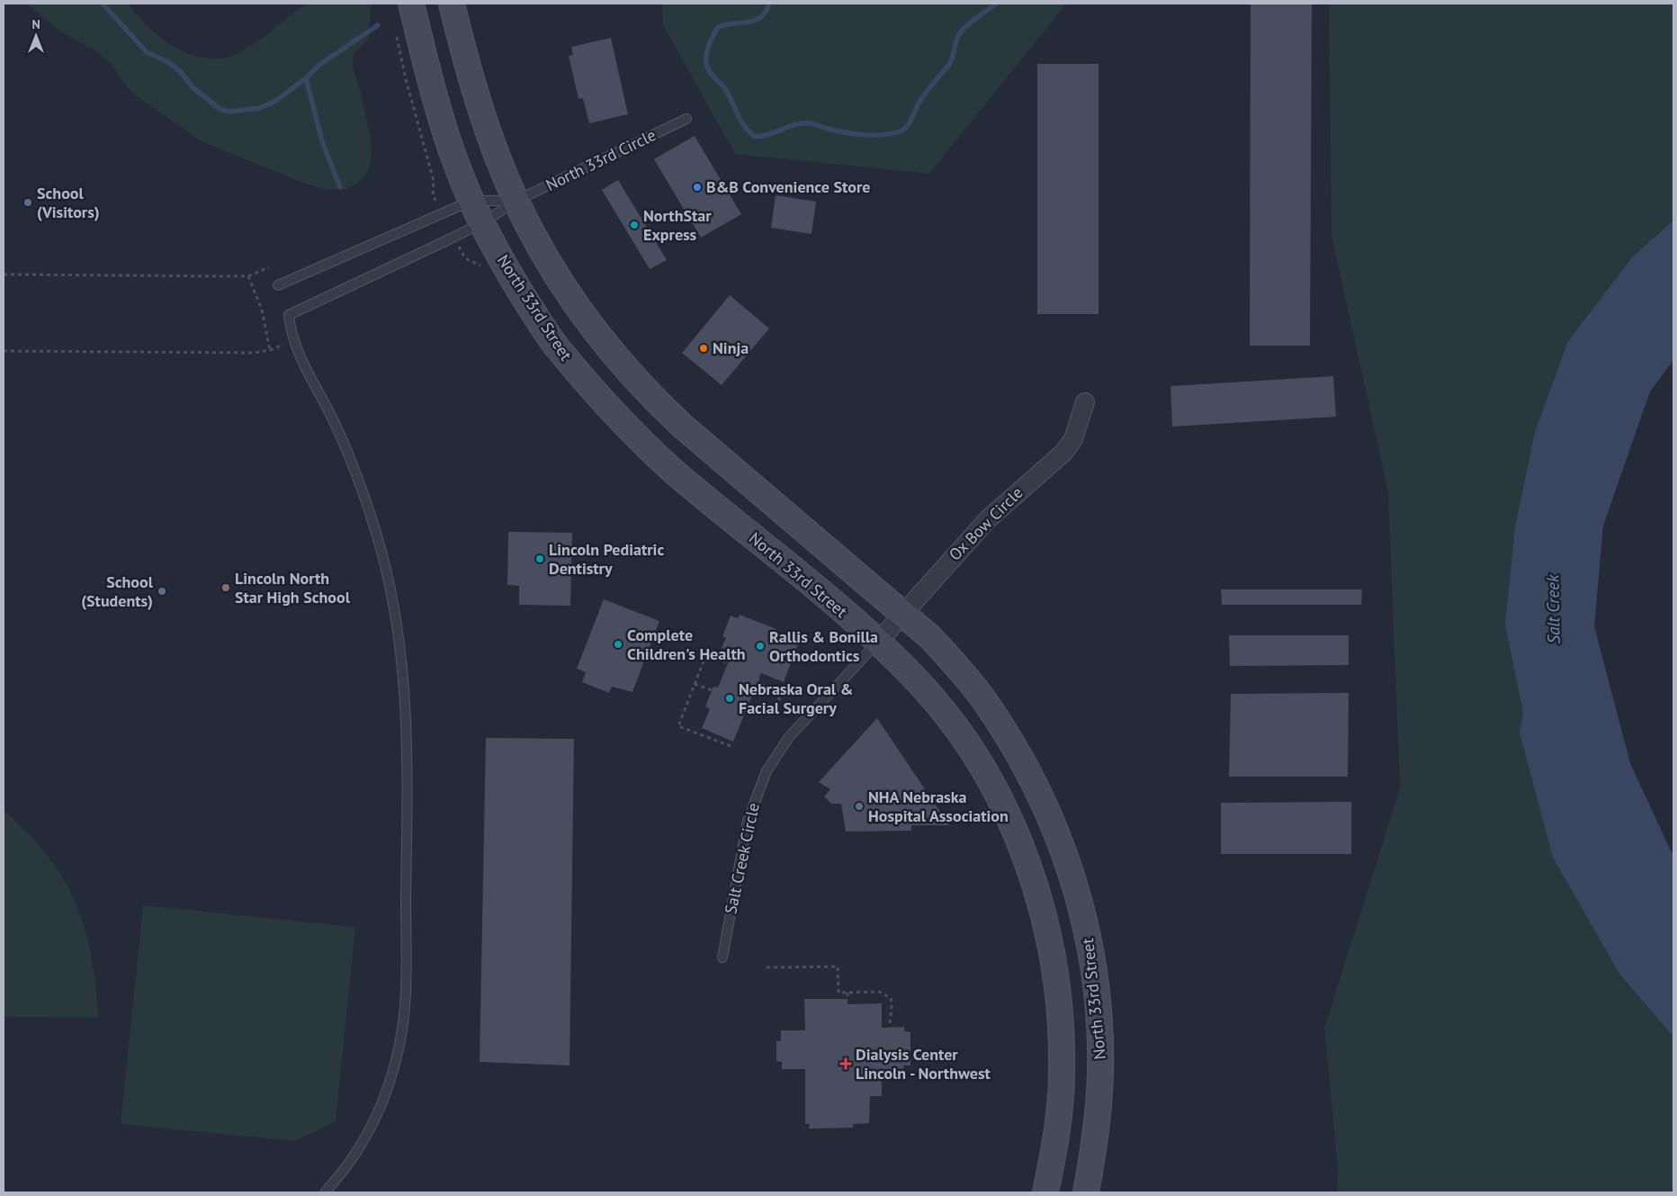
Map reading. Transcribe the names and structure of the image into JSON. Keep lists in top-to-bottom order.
{
  "streets": {
    "main road": ["North 33rd Street"],
    "street": ["Ox Bow Circle"],
    "lane": ["North 33rd Circle", "Salt Creek Circle"]
  },
  "crossings": [
    ["North 33rd Circle", "North 33rd Street"],
    ["North 33rd Street", "Ox Bow Circle"],
    ["North 33rd Street", "Salt Creek Circle"],
    ["Ox Bow Circle", "Salt Creek Circle"]
  ],
  "water": ["Salt Creek"],
  "places": {
    "other": [
      "B&B Convenience Store",
      "School (Visitors)",
      "NorthStar Express",
      "Ninja",
      "Lincoln Pediatric Dentistry",
      "Lincoln North Star High School",
      "School (Students)",
      "Complete Children's Health",
      "Rallis & Bonilla Orthodontics",
      "Nebraska Oral & Facial Surgery",
      "NHA Nebraska Hospital Association"
    ],
    "health": ["Dialysis Center Lincoln - Northwest"]
  },
  "north": "top"
}
